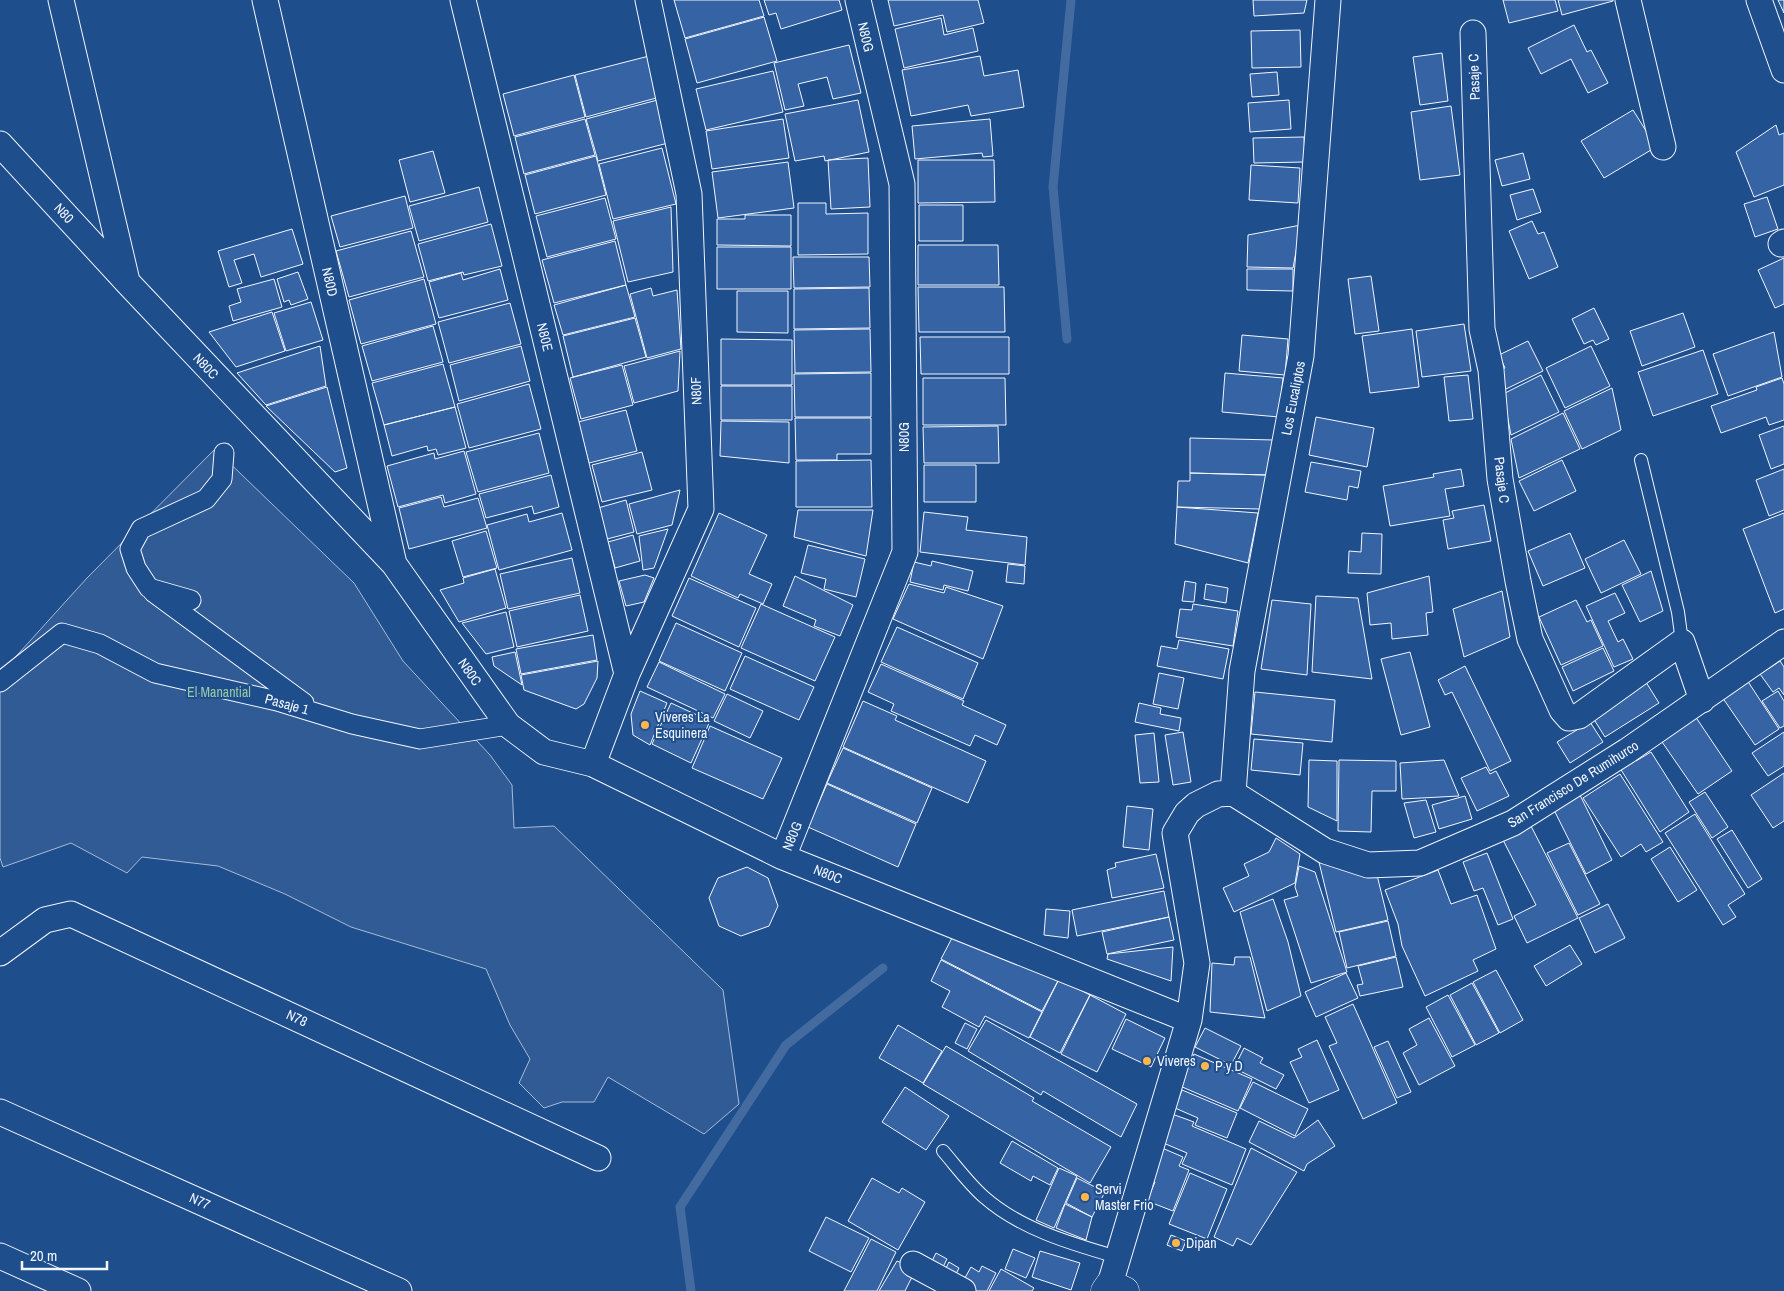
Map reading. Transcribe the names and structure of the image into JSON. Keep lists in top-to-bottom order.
{
  "streets": {
    "street": [
      "N80G",
      "Pasaje C",
      "N80",
      "N80D",
      "N80E",
      "N80C",
      "N80F",
      "Los Eucaliptos",
      "Pasaje 1",
      "San Francisco De Rumihurco",
      "N78",
      "N77"
    ]
  },
  "crossings": [
    ["N80G", "N80C"],
    ["N80", "N80C"],
    ["N80D", "N80C"],
    ["N80E", "N80F"],
    ["N80C", "N80F"],
    ["N80C", "Pasaje 1"],
    ["Los Eucaliptos", "San Francisco De Rumihurco"]
  ],
  "parks": ["El Manantial"],
  "places": [
    "Viveres La Esquinera",
    "Viveres",
    "P y D",
    "Servi Master Frio",
    "Dipan"
  ],
  "scale_bar": "20 m"
}
